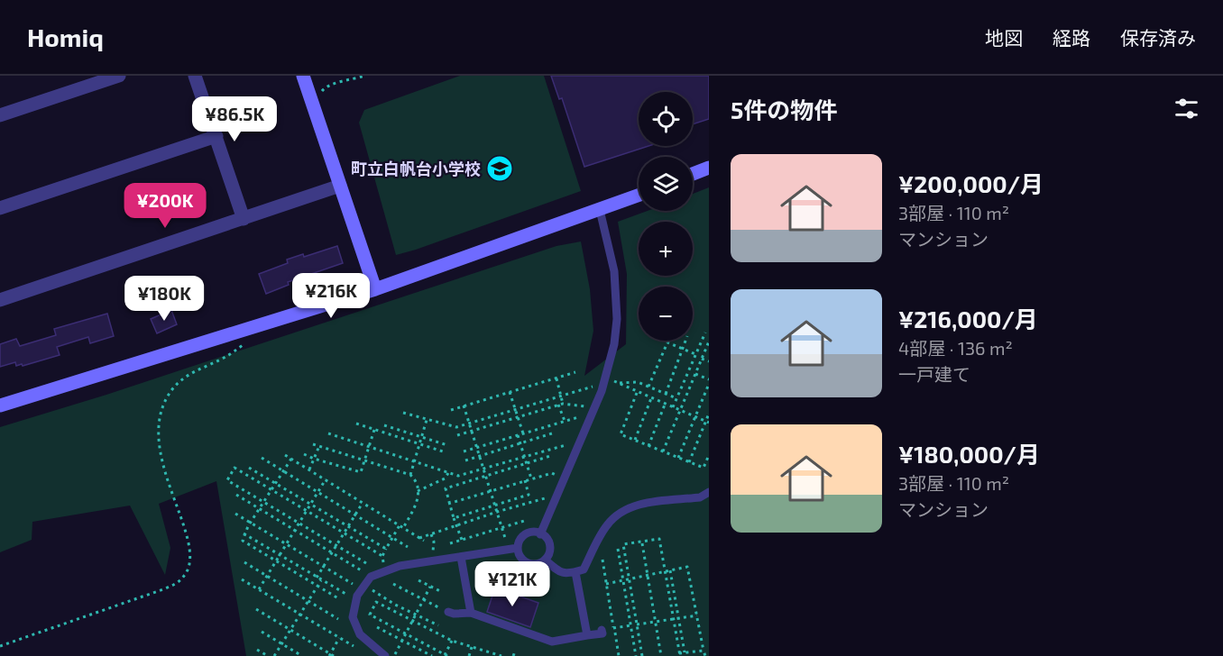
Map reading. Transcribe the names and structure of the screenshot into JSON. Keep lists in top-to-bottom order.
{
  "places": {
    "school or university": ["町立白帆台小学校"]
  },
  "page": {
    "header": "Homiq",
    "nav": ["地図", "経路", "保存済み"],
    "heading": "5件の物件",
    "map_buttons": ["+", "−"],
    "price": [
      "¥86.5K",
      "¥200K",
      "¥216K",
      "¥180K",
      "¥121K"
    ],
    "list": [
      {
        "name": "¥200,000/月",
        "note": "3部屋 · 110 m² · マンション"
      },
      {
        "name": "¥216,000/月",
        "note": "4部屋 · 136 m² · 一戸建て"
      },
      {
        "name": "¥180,000/月",
        "note": "3部屋 · 110 m² · マンション"
      }
    ]
  }
}
